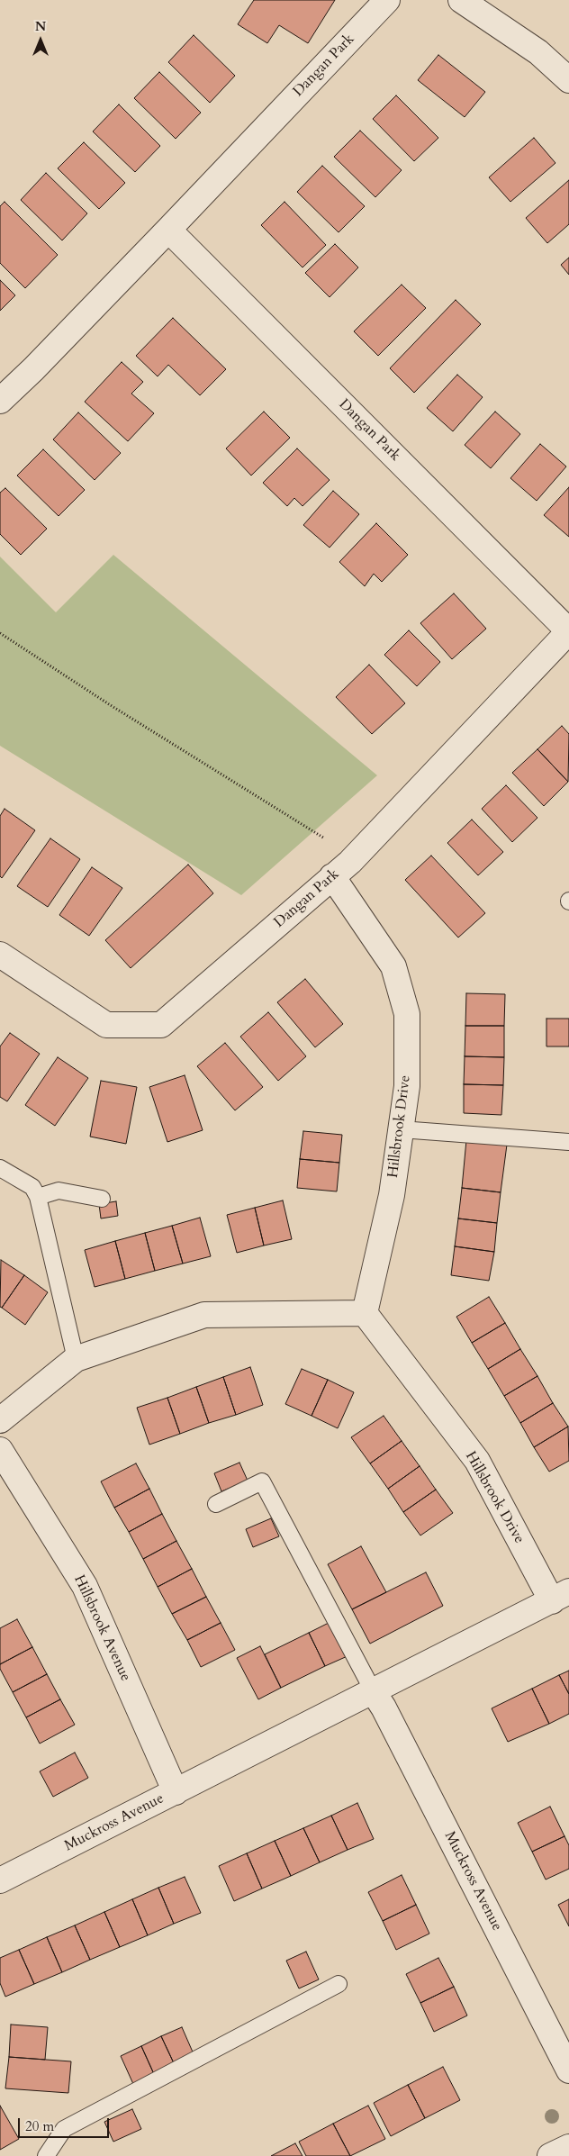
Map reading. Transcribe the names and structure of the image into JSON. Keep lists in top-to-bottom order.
{
  "streets": {
    "street": [
      "Dangan Park",
      "Hillsbrook Drive",
      "Hillsbrook Avenue",
      "Muckross Avenue"
    ]
  },
  "crossings": [
    ["Dangan Park", "Hillsbrook Drive"],
    ["Hillsbrook Drive", "Muckross Avenue"],
    ["Hillsbrook Avenue", "Muckross Avenue"]
  ],
  "scale_bar": "20 m",
  "north": "top"
}
